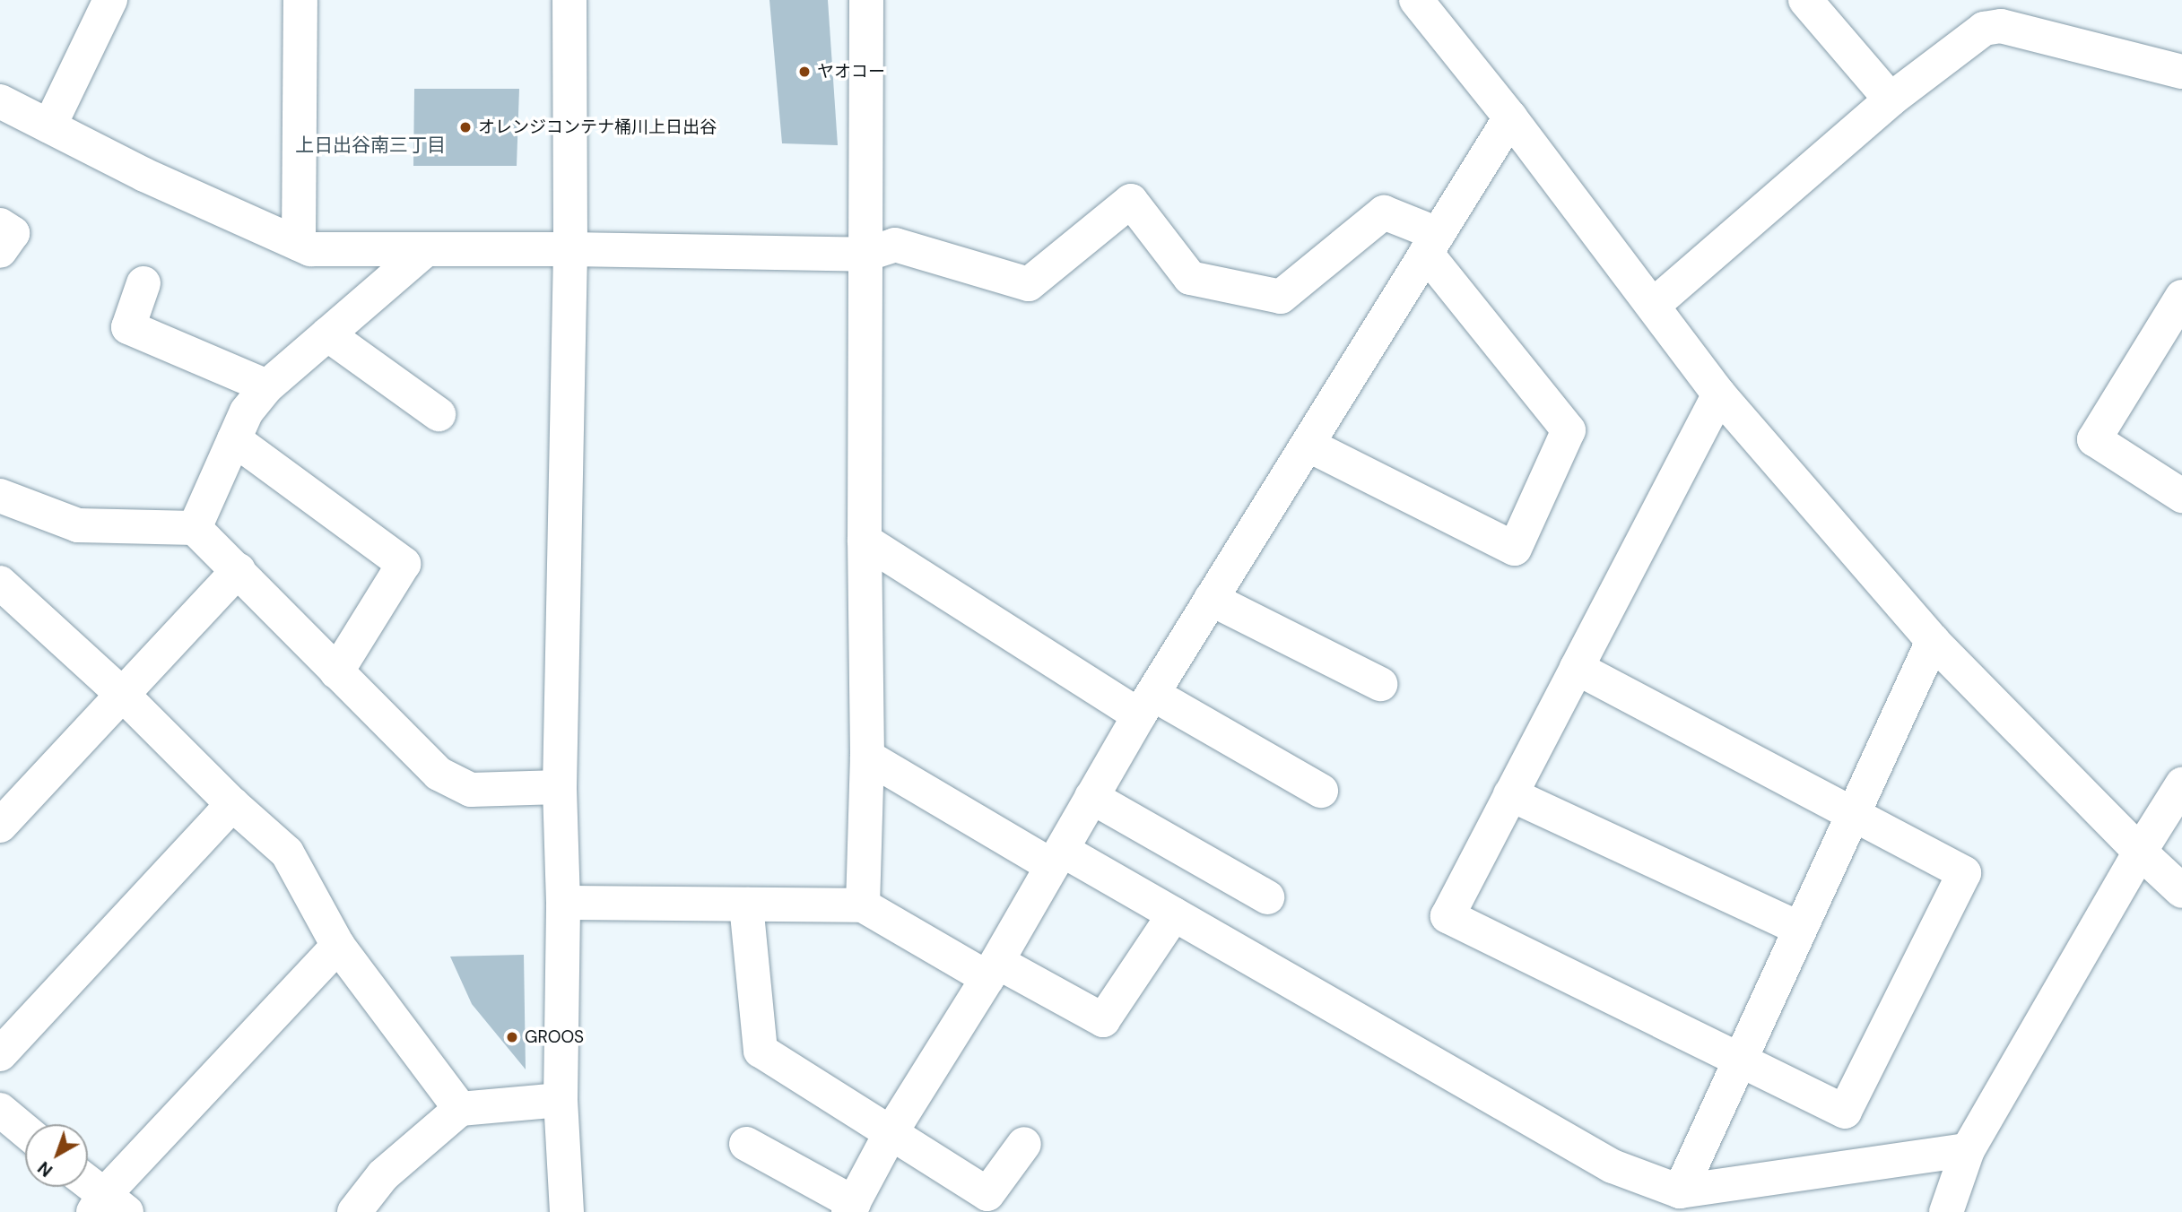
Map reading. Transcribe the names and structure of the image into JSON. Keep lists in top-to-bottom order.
{
  "districts": ["上日出谷南三丁目"],
  "places": ["ヤオコー", "オレンジコンテナ桶川上日出谷", "GROOS"],
  "north": "bottom left"
}
